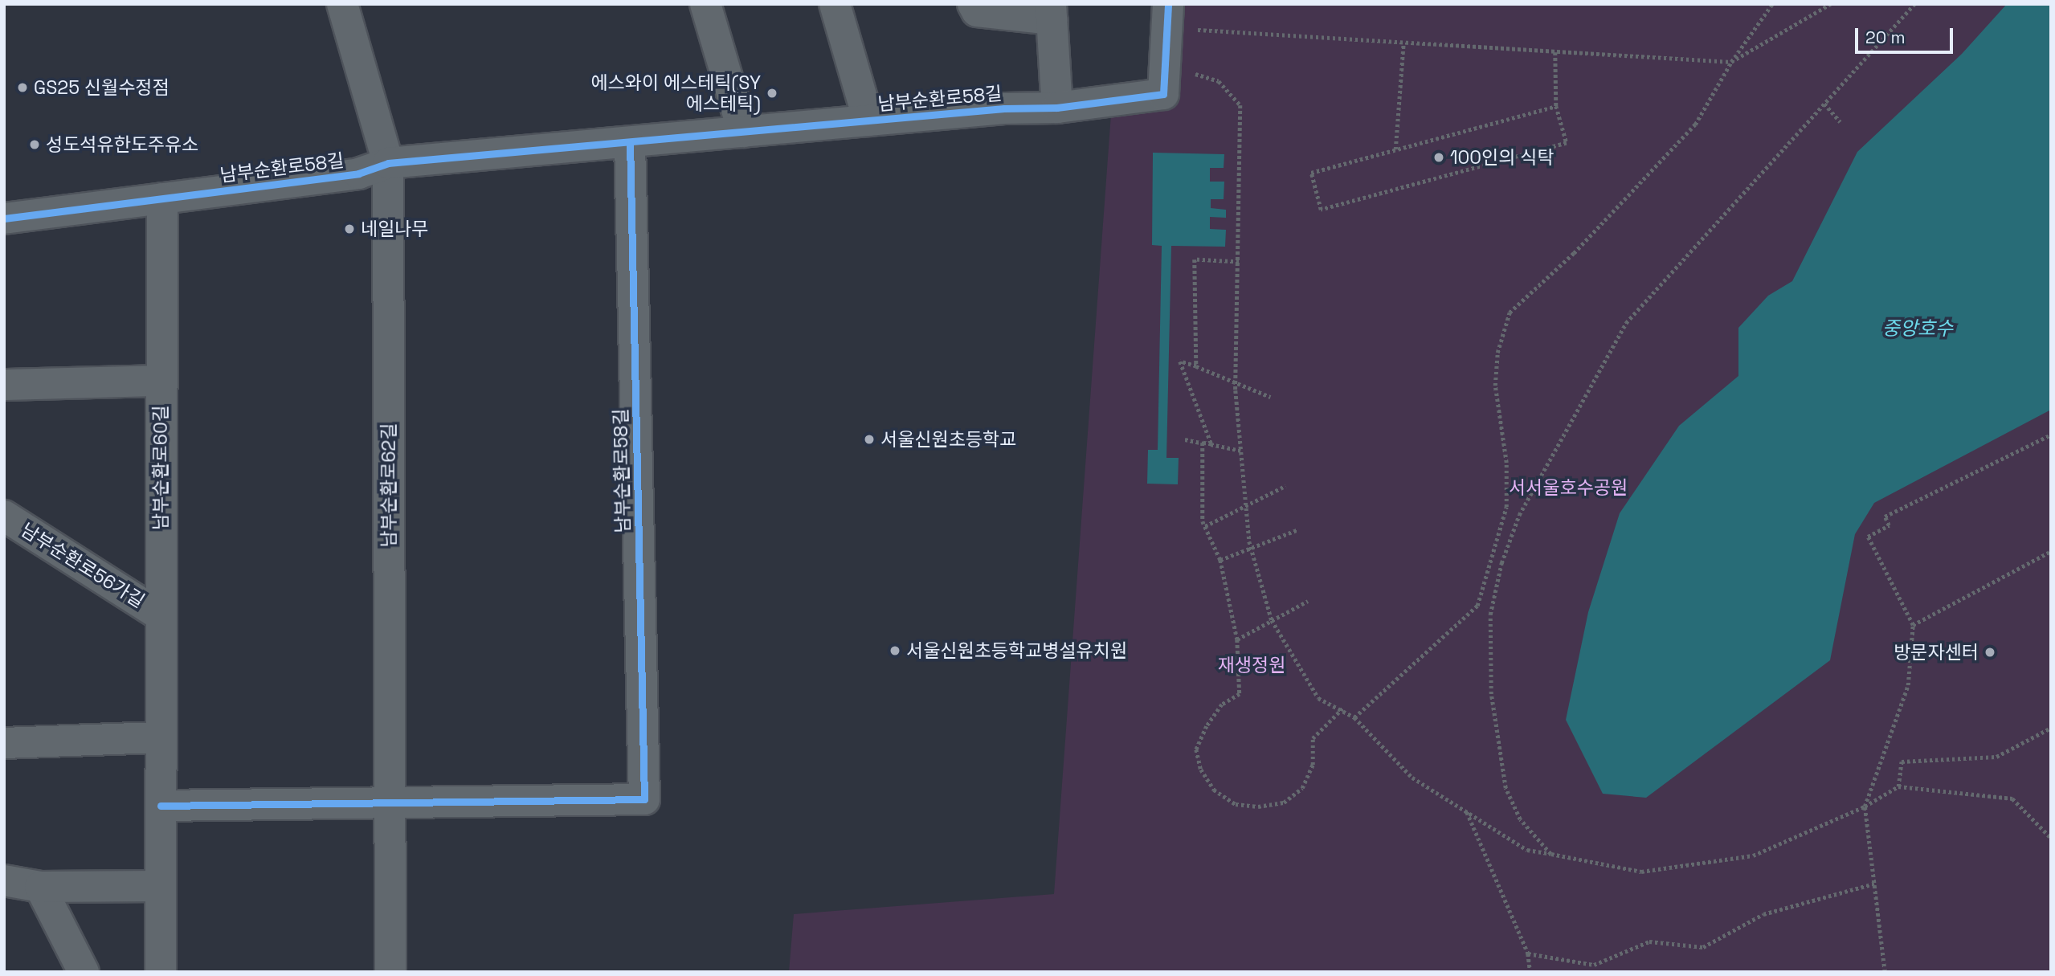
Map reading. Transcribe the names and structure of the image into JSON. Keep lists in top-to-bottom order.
{
  "streets": {
    "street": [
      "남부순환로58길",
      "남부순환로60길",
      "남부순환로62길",
      "남부순환로56가길"
    ]
  },
  "crossings": [
    ["남부순환로58길", "남부순환로60길"],
    ["남부순환로58길", "남부순환로62길"],
    ["남부순환로60길", "남부순환로56가길"]
  ],
  "water": ["중앙호수"],
  "parks": ["서서울호수공원", "재생정원"],
  "places": [
    "GS25 신월수정점",
    "에스와이 에스테틱(SY 에스테틱)",
    "성도석유한도주유소",
    "100인의 식탁",
    "네일나무",
    "서울신원초등학교",
    "서울신원초등학교병설유치원",
    "방문자센터"
  ],
  "scale_bar": "20 m"
}
